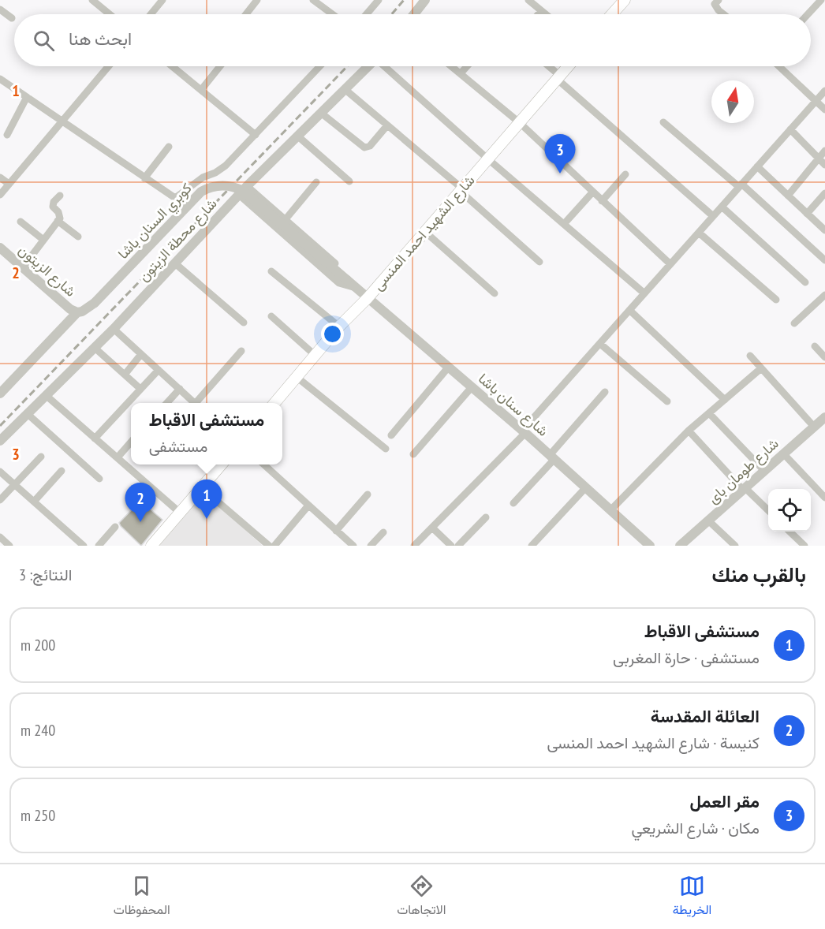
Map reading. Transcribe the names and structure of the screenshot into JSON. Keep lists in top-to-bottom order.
{
  "streets": {
    "main road": ["شارع الشهيد احمد المنسى"],
    "street": [
      "كوبري السنان باشا",
      "شارع محطة الزيتون",
      "شارع الزيتون",
      "شارع سنان باشا",
      "شارع طومان باى"
    ]
  },
  "crossings": [
    ["كوبري السنان باشا", "شارع الزيتون"],
    ["كوبري السنان باشا", "شارع سنان باشا"],
    ["شارع الشهيد احمد المنسى", "شارع سنان باشا"],
    ["شارع محطة الزيتون", "شارع سنان باشا"]
  ],
  "north": "top",
  "page": {
    "search": "ابحث هنا",
    "pins": ["3", "1", "2"],
    "popup": ["مستشفى الاقباط", "مستشفى"],
    "heading": ["بالقرب منك", "النتائج: 3"],
    "list": [
      {
        "mark": "1",
        "name": "مستشفى الاقباط",
        "note": "مستشفى · حارة المغربى",
        "value": "200 m"
      },
      {
        "mark": "2",
        "name": "العائلة المقدسة",
        "note": "كنيسة · شارع الشهيد احمد المنسى",
        "value": "240 m"
      },
      {
        "mark": "3",
        "name": "مقر العمل",
        "note": "مكان · شارع الشريعي",
        "value": "250 m"
      }
    ],
    "nav": ["الخريطة", "الاتجاهات", "المحفوظات"]
  },
  "grid": {
    "rows": ["1", "2", "3"]
  }
}
